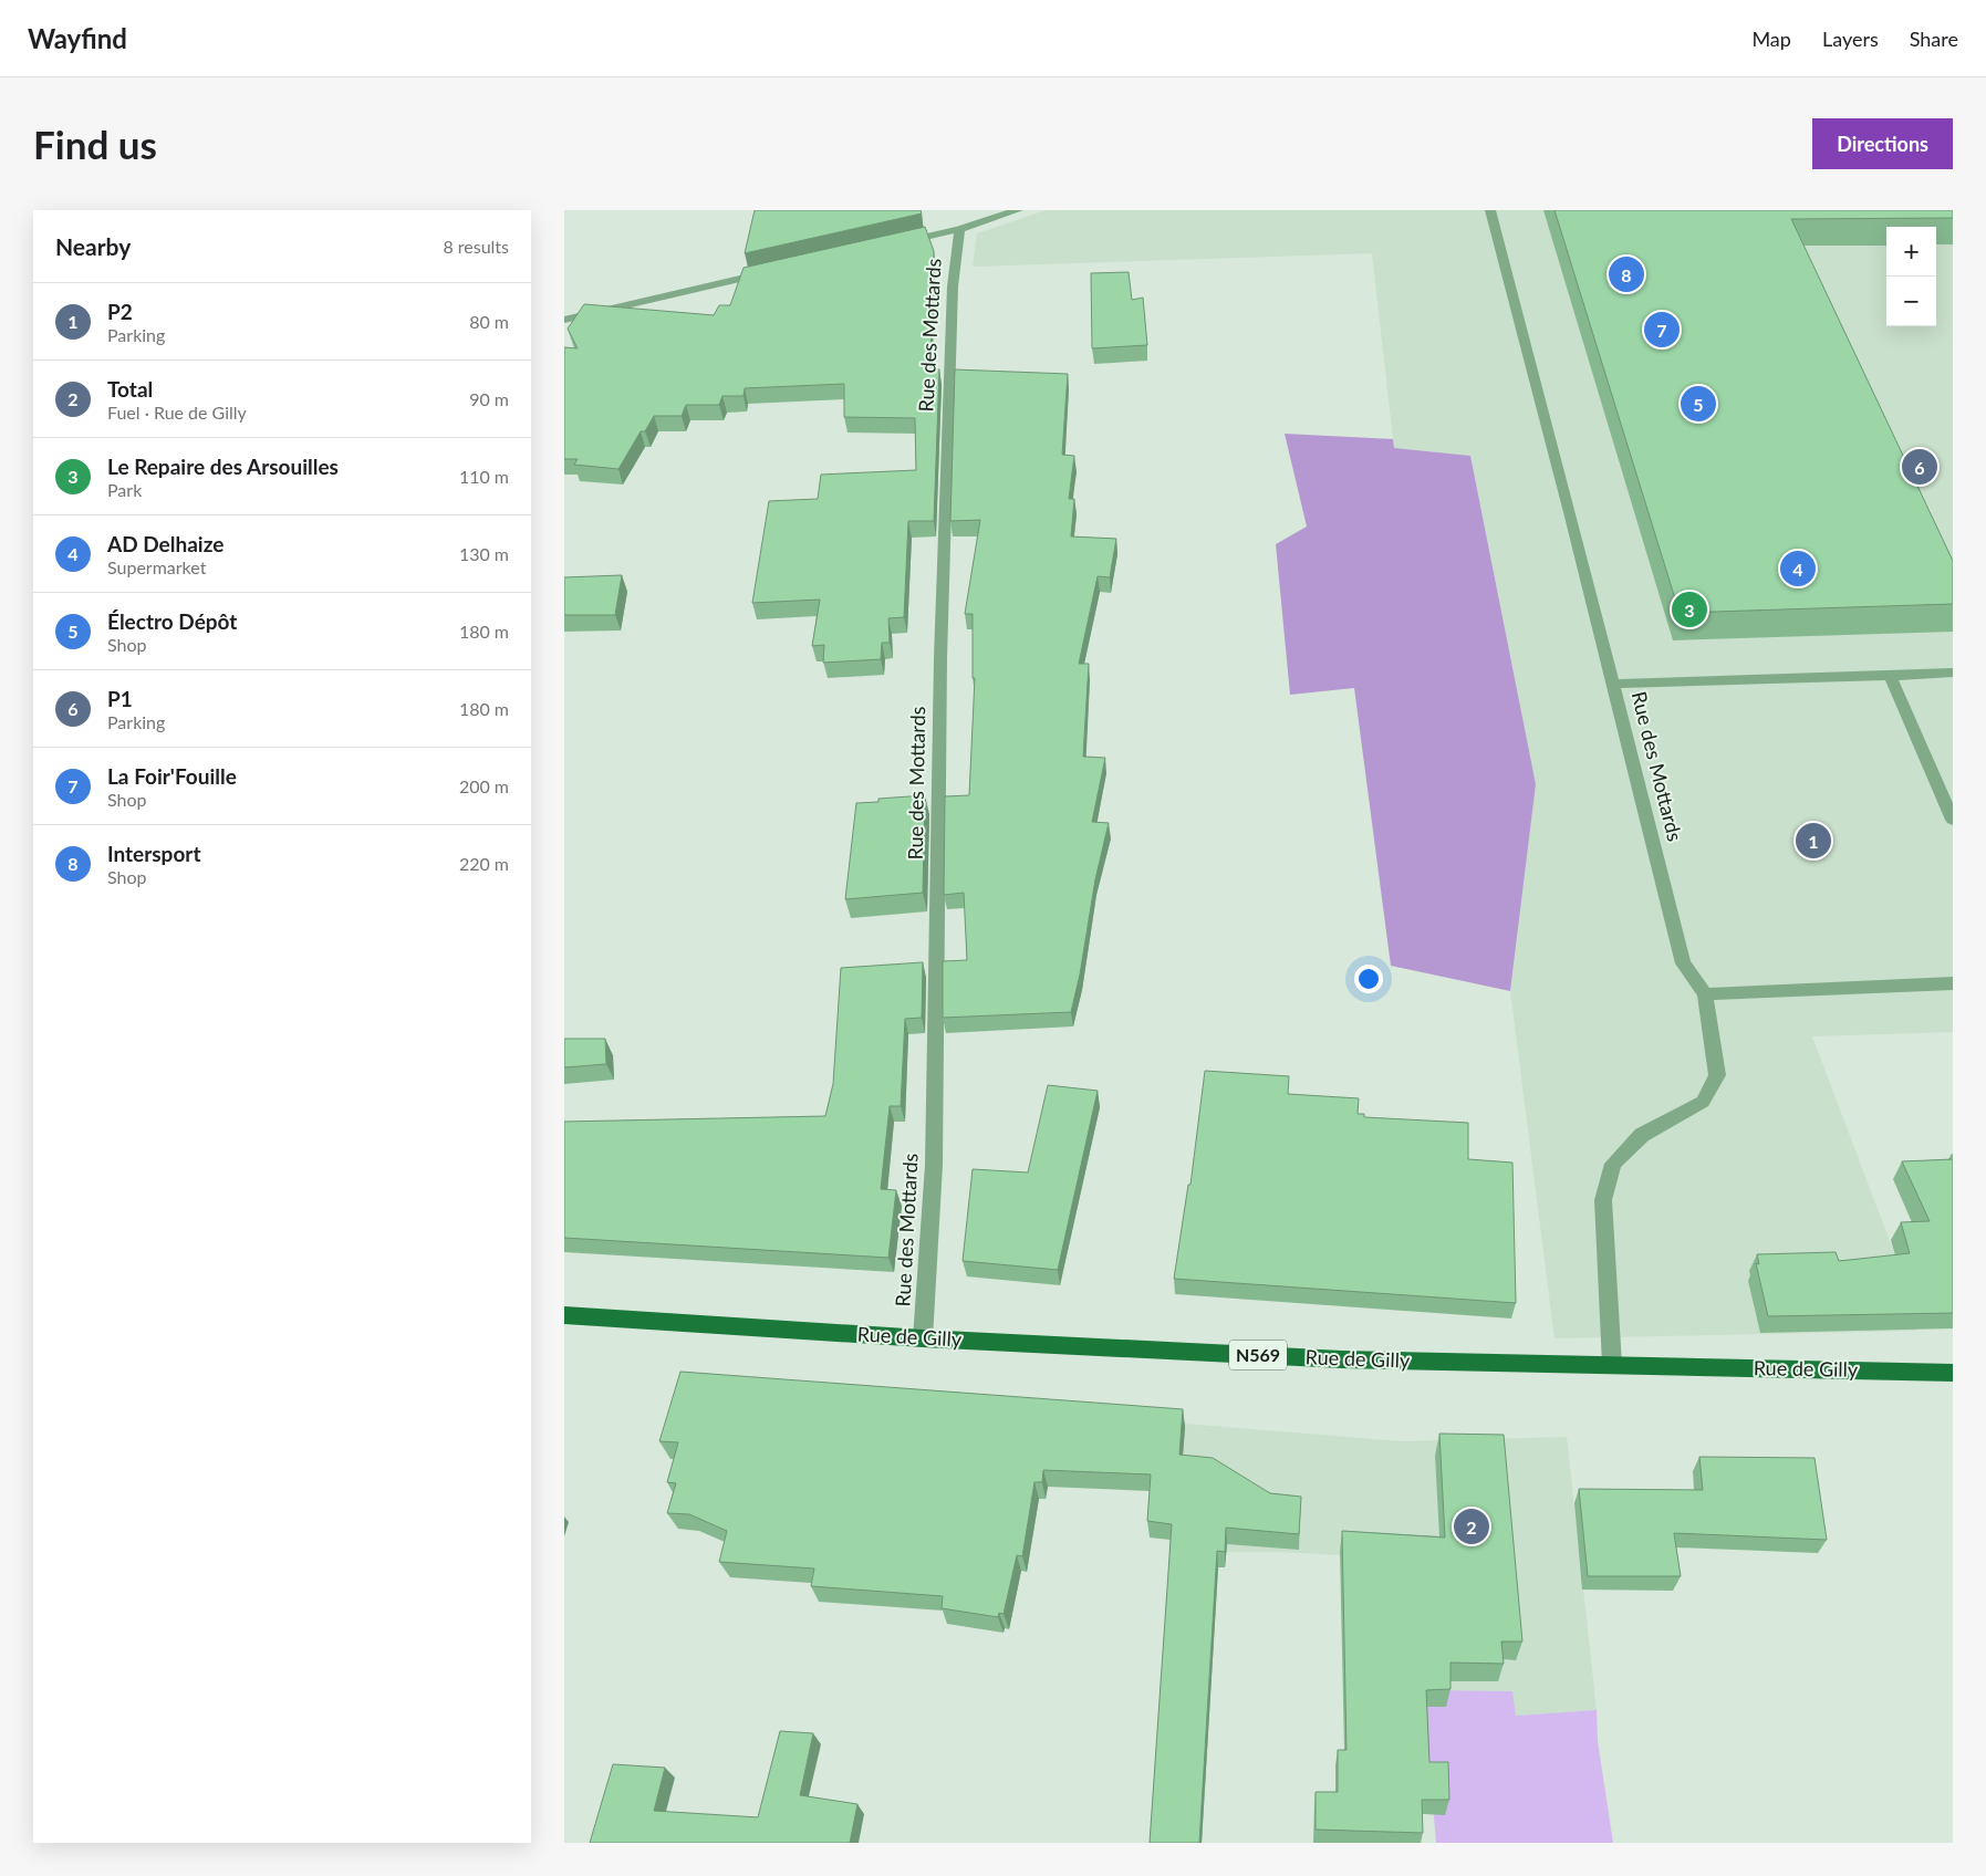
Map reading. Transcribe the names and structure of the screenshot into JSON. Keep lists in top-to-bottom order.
{
  "streets": {
    "main road": ["Rue de Gilly", "N569"],
    "street": ["Rue des Mottards"]
  },
  "crossings": [
    ["Rue des Mottards", "Rue de Gilly"]
  ],
  "page": {
    "header": "Wayfind",
    "nav": ["Map", "Layers", "Share"],
    "buttons": "Directions",
    "title": "Find us",
    "heading": ["Nearby", "8 results"],
    "map_buttons": ["+", "−"],
    "pins": [
      "8",
      "7",
      "5",
      "6",
      "4",
      "3",
      "1",
      "2"
    ],
    "list": [
      {
        "mark": "1",
        "name": "P2",
        "note": "Parking",
        "value": "80 m"
      },
      {
        "mark": "2",
        "name": "Total",
        "note": "Fuel · Rue de Gilly",
        "value": "90 m"
      },
      {
        "mark": "3",
        "name": "Le Repaire des Arsouilles",
        "note": "Park",
        "value": "110 m"
      },
      {
        "mark": "4",
        "name": "AD Delhaize",
        "note": "Supermarket",
        "value": "130 m"
      },
      {
        "mark": "5",
        "name": "Électro Dépôt",
        "note": "Shop",
        "value": "180 m"
      },
      {
        "mark": "6",
        "name": "P1",
        "note": "Parking",
        "value": "180 m"
      },
      {
        "mark": "7",
        "name": "La Foir'Fouille",
        "note": "Shop",
        "value": "200 m"
      },
      {
        "mark": "8",
        "name": "Intersport",
        "note": "Shop",
        "value": "220 m"
      }
    ]
  }
}
